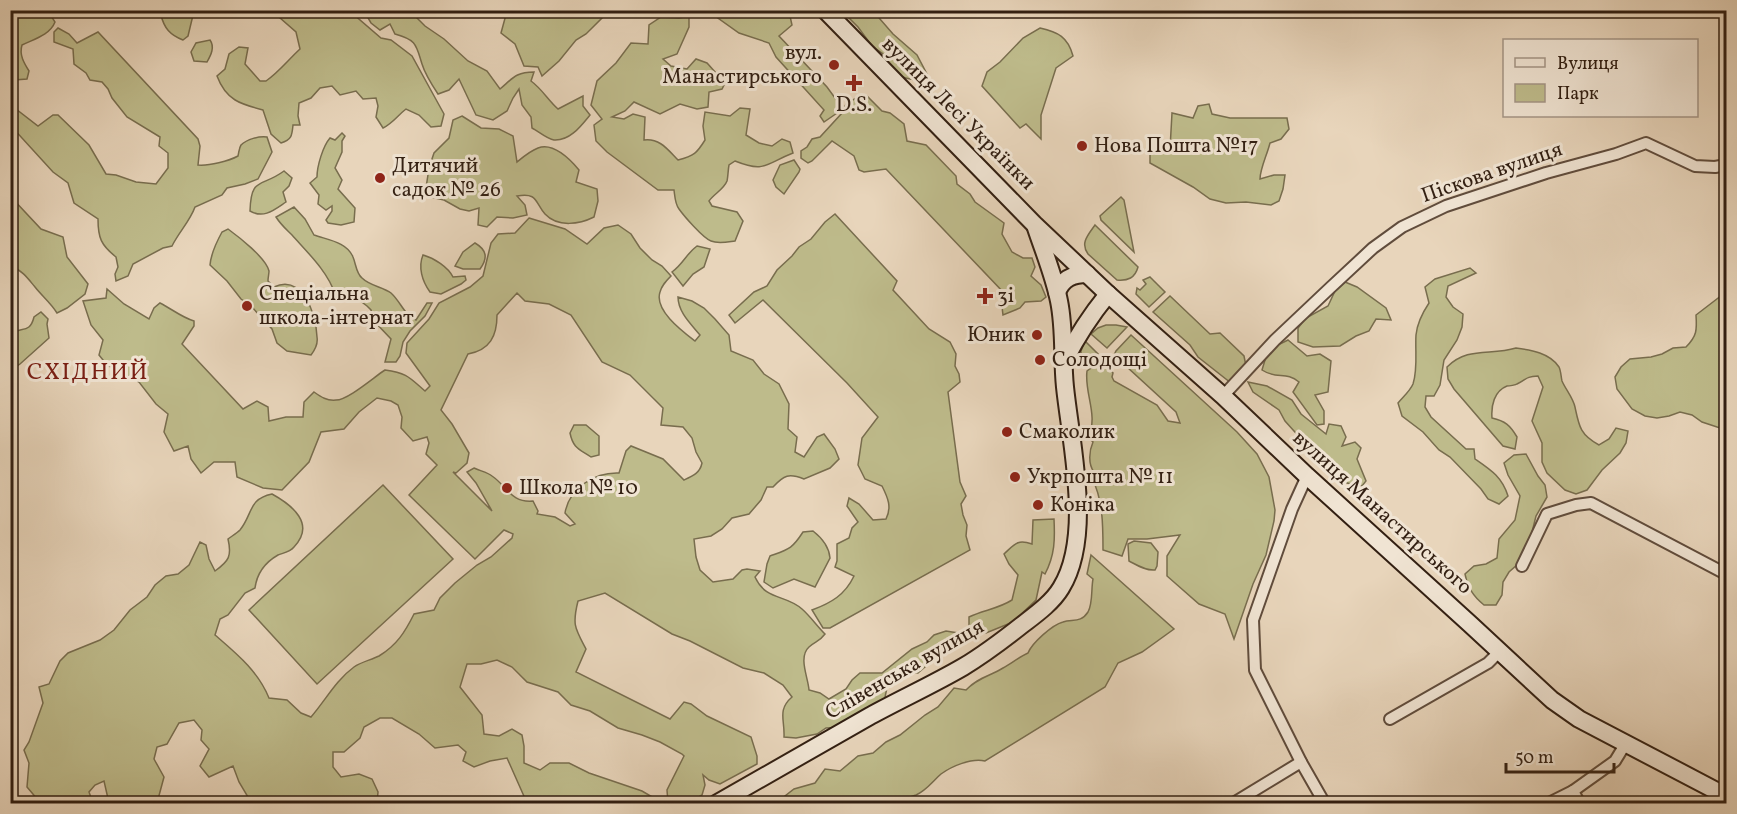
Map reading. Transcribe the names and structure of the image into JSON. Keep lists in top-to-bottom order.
{
  "streets": {
    "main road": ["вулиця Лесі Українки", "вулиця Манастирського", "Слівенська вулиця"],
    "street": ["Піскова вулиця"]
  },
  "crossings": [
    ["вулиця Лесі Українки", "вулиця Манастирського"],
    ["вулиця Лесі Українки", "Слівенська вулиця"],
    ["Піскова вулиця", "вулиця Манастирського"],
    ["вулиця Манастирського", "Слівенська вулиця"]
  ],
  "districts": ["СХІДНИЙ"],
  "places": {
    "other": [
      "вул. Манастирського",
      "Нова Пошта №17",
      "Дитячий садок № 26",
      "Спеціальна школа-інтернат",
      "Юник",
      "Солодощі",
      "Смаколик",
      "Укрпошта № 11",
      "Школа № 10",
      "Коніка"
    ],
    "health": ["D.S.", "3і"]
  },
  "legend": ["Вулиця", "Парк"],
  "scale_bar": "50 m"
}
